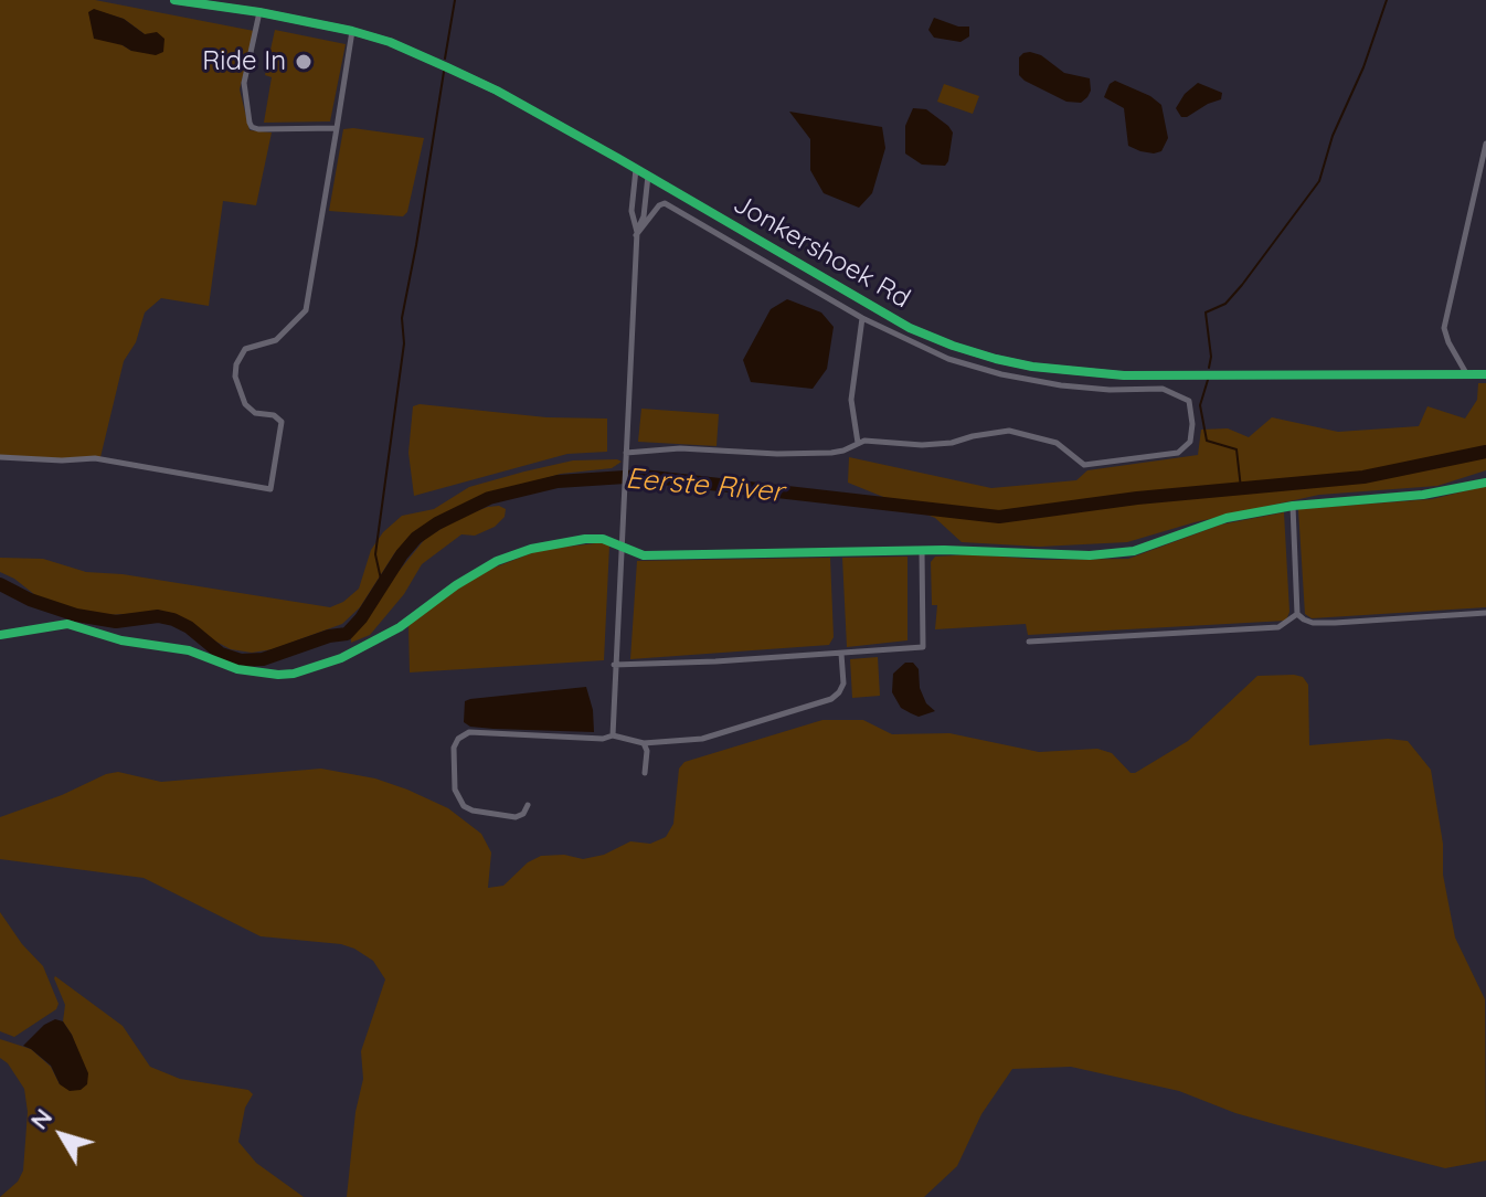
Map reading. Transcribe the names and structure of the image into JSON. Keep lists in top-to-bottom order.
{
  "streets": {
    "street": ["Jonkershoek Rd"]
  },
  "water": ["Eerste River"],
  "places": ["Ride In"],
  "north": "top left"
}
